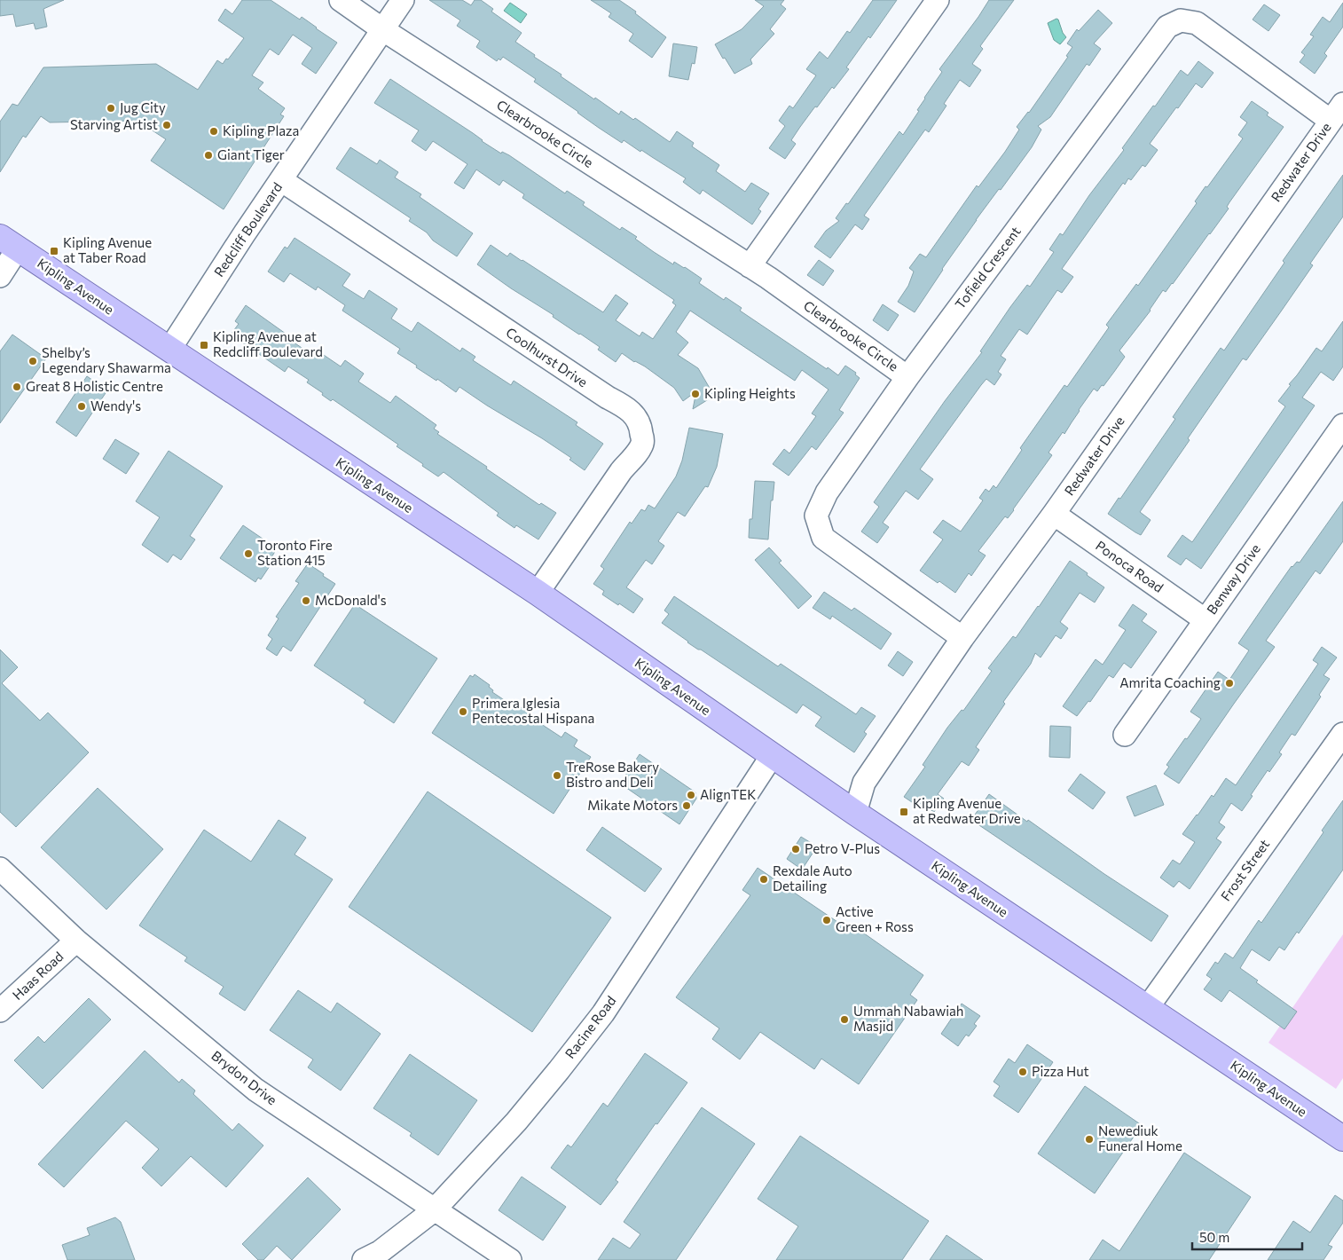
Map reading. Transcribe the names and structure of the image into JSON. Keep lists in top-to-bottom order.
{
  "streets": {
    "main road": ["Kipling Avenue"],
    "street": [
      "Clearbrooke Circle",
      "Redwater Drive",
      "Redcliff Boulevard",
      "Tofield Crescent",
      "Coolhurst Drive",
      "Ponoca Road",
      "Benway Drive",
      "Frost Street",
      "Haas Road",
      "Racine Road",
      "Brydon Drive"
    ]
  },
  "crossings": [
    ["Clearbrooke Circle", "Redcliff Boulevard"],
    ["Clearbrooke Circle", "Tofield Crescent"],
    ["Redwater Drive", "Tofield Crescent"],
    ["Redwater Drive", "Kipling Avenue"],
    ["Redwater Drive", "Ponoca Road"],
    ["Redcliff Boulevard", "Kipling Avenue"],
    ["Redcliff Boulevard", "Coolhurst Drive"],
    ["Kipling Avenue", "Coolhurst Drive"],
    ["Kipling Avenue", "Frost Street"],
    ["Kipling Avenue", "Racine Road"],
    ["Ponoca Road", "Benway Drive"],
    ["Haas Road", "Brydon Drive"],
    ["Racine Road", "Brydon Drive"]
  ],
  "places": {
    "other": [
      "Jug City",
      "Starving Artist",
      "Kipling Plaza",
      "Giant Tiger",
      "Shelby’s Legendary Shawarma",
      "Great 8 Holistic Centre",
      "Kipling Heights",
      "Wendy's",
      "Toronto Fire Station 415",
      "McDonald's",
      "Amrita Coaching",
      "Primera Iglesia Pentecostal Hispana",
      "TreRose Bakery Bistro and Deli",
      "AlignTEK",
      "Mikate Motors",
      "Petro V-Plus",
      "Rexdale Auto Detailing",
      "Active Green + Ross",
      "Ummah Nabawiah Masjid",
      "Pizza Hut",
      "Newediuk Funeral Home"
    ],
    "transit": ["Kipling Avenue at Taber Road", "Kipling Avenue at Redcliff Boulevard", "Kipling Avenue at Redwater Drive"]
  },
  "scale_bar": "50 m"
}
